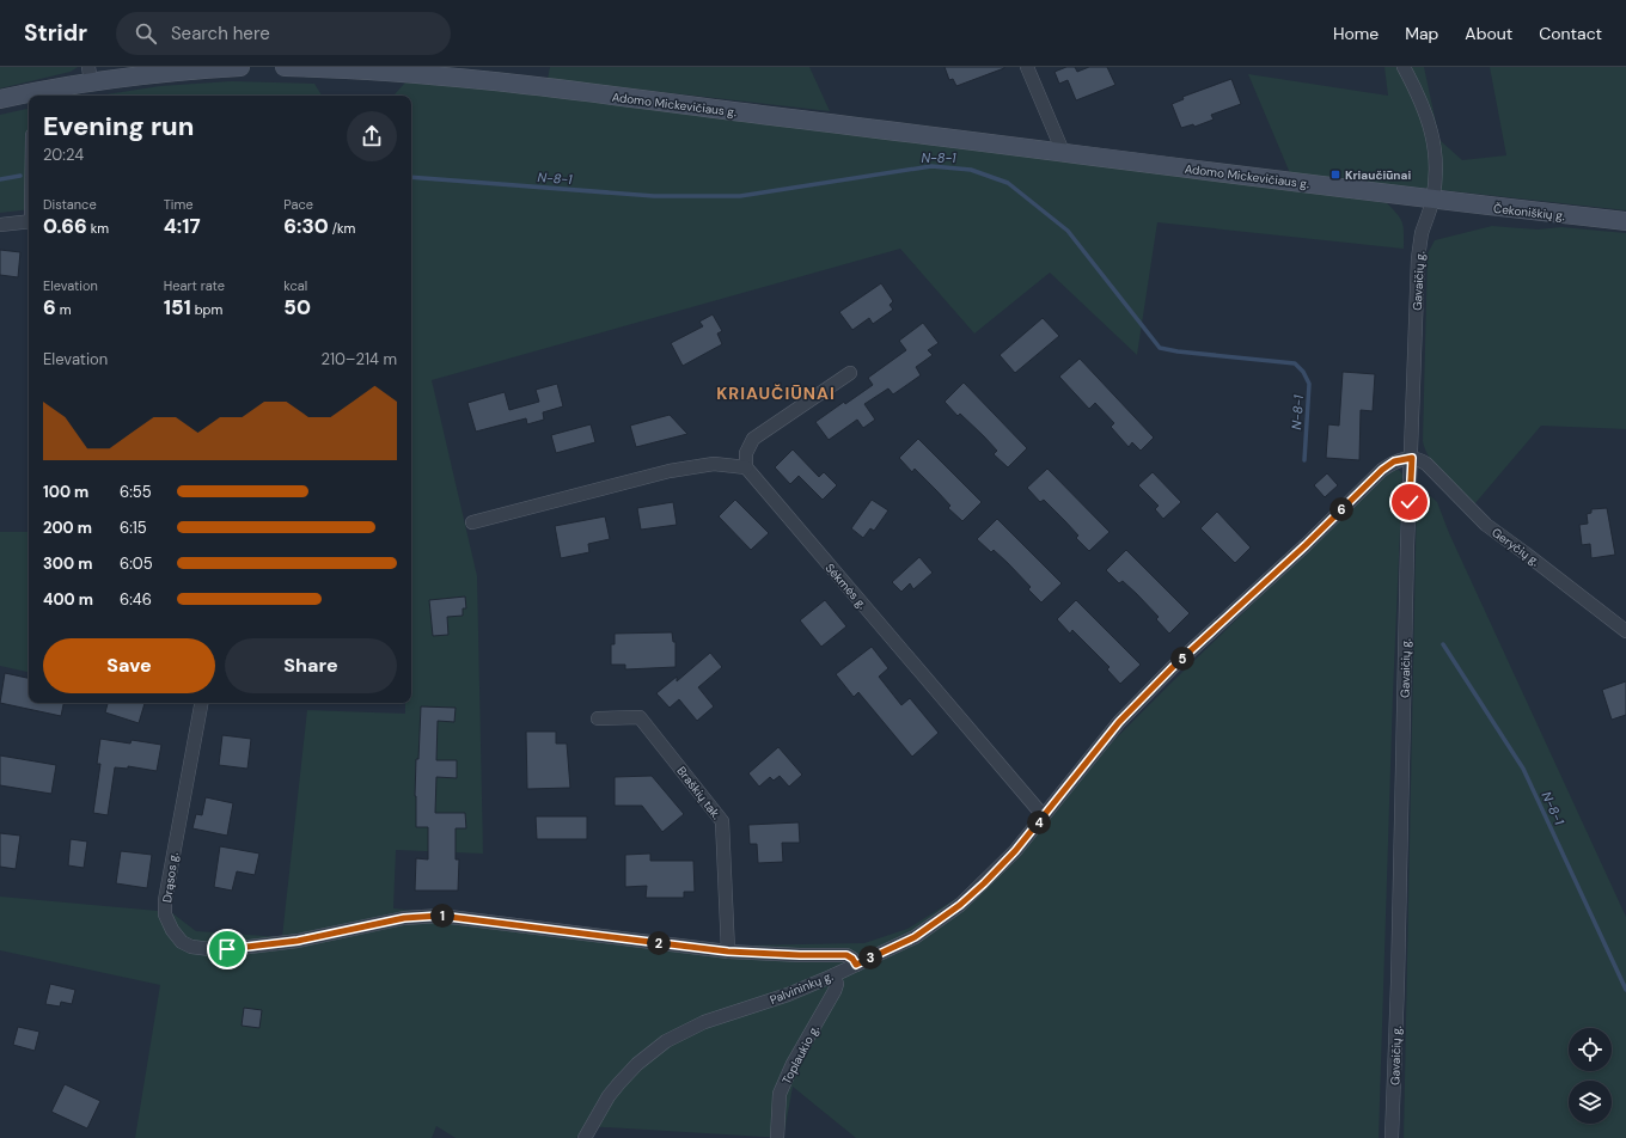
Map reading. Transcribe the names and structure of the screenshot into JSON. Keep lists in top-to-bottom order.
{
  "streets": {
    "main road": ["Adomo Mickevičiaus g.", "Čekoniškių g."],
    "street": [
      "Gavaičių g.",
      "Geryčių g.",
      "Sėkmės g.",
      "Braškių tak.",
      "Drąsos g.",
      "Palvininkų g.",
      "Toplaukio g."
    ]
  },
  "crossings": [
    ["Adomo Mickevičiaus g.", "Čekoniškių g."],
    ["Adomo Mickevičiaus g.", "Gavaičių g."],
    ["Čekoniškių g.", "Gavaičių g."],
    ["Gavaičių g.", "Geryčių g."],
    ["Gavaičių g.", "Palvininkų g."],
    ["Geryčių g.", "Palvininkų g."],
    ["Sėkmės g.", "Palvininkų g."],
    ["Braškių tak.", "Drąsos g."],
    ["Drąsos g.", "Palvininkų g."],
    ["Palvininkų g.", "Toplaukio g."]
  ],
  "districts": ["KRIAUČIŪNAI"],
  "water": ["N-8-1"],
  "places": {
    "transit": ["Kriaučiūnai"]
  },
  "page": {
    "header": "Stridr",
    "search": "Search here",
    "nav": [
      "Home",
      "Map",
      "About",
      "Contact"
    ],
    "heading": ["Evening run", "20:24"],
    "stats": [
      ["Distance", "0.66 km"],
      ["Time", "4:17"],
      ["Pace", "6:30 /km"],
      ["Elevation", "6 m"],
      ["Heart rate", "151 bpm"],
      ["kcal", "50"]
    ],
    "chart": ["Elevation", "210–214 m"],
    "list": [
      {
        "name": "100 m",
        "note": "6:55"
      },
      {
        "name": "200 m",
        "note": "6:15"
      },
      {
        "name": "300 m",
        "note": "6:05"
      },
      {
        "name": "400 m",
        "note": "6:46"
      }
    ],
    "pins": [
      "6",
      "5",
      "4",
      "1",
      "2",
      "3"
    ],
    "buttons": ["Save", "Share"]
  }
}
